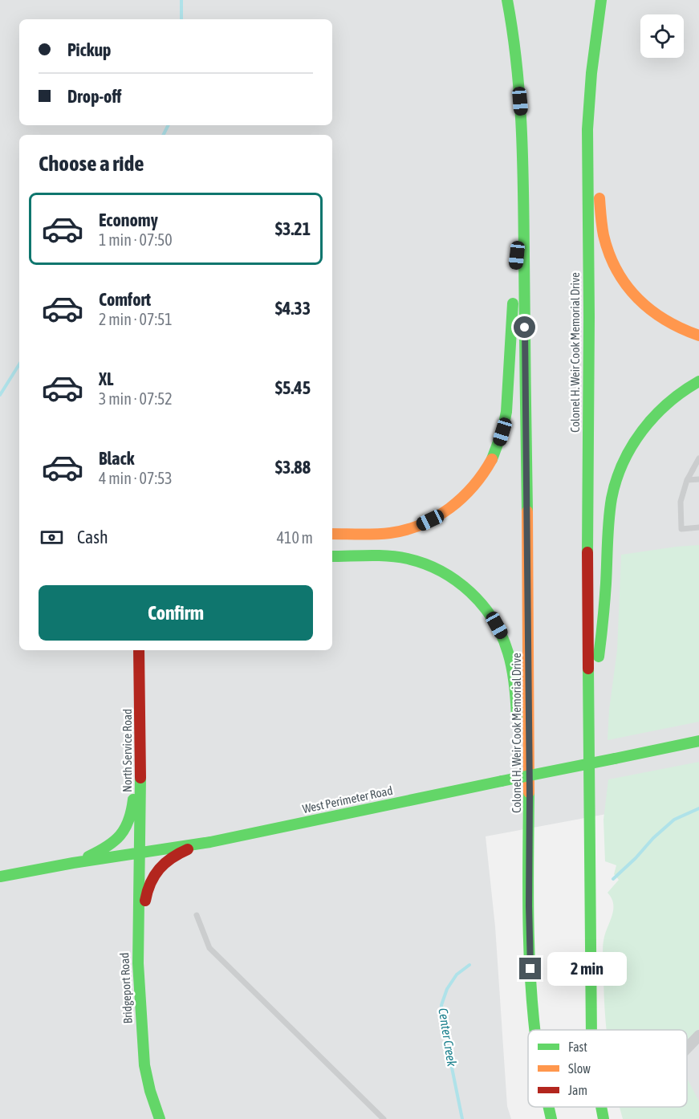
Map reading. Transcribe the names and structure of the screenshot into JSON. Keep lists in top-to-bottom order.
{
  "streets": {
    "main road": [
      "Colonel H. Weir Cook Memorial Drive",
      "North Service Road",
      "West Perimeter Road",
      "Bridgeport Road"
    ]
  },
  "crossings": [
    ["North Service Road", "West Perimeter Road"],
    ["North Service Road", "Bridgeport Road"],
    ["West Perimeter Road", "Bridgeport Road"]
  ],
  "water": ["Center Creek"],
  "legend": ["Fast", "Slow", "Jam"],
  "page": {
    "banner": ["Pickup", "Drop-off"],
    "heading": "Choose a ride",
    "list": [
      {
        "name": "Economy",
        "note": "1 min · 07:50",
        "value": "$3.21"
      },
      {
        "name": "Comfort",
        "note": "2 min · 07:51",
        "value": "$4.33"
      },
      {
        "name": "XL",
        "note": "3 min · 07:52",
        "value": "$5.45"
      },
      {
        "name": "Black",
        "note": "4 min · 07:53",
        "value": "$3.88"
      }
    ],
    "pay": ["Cash", "410 m"],
    "buttons": "Confirm",
    "bubble": "2 min"
  }
}
